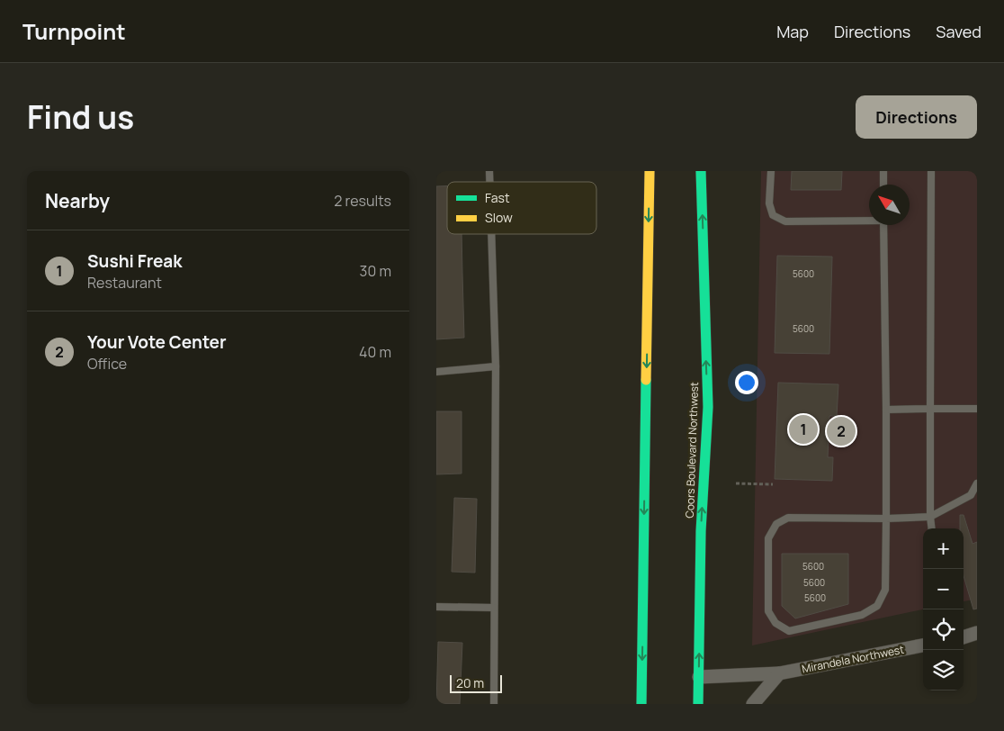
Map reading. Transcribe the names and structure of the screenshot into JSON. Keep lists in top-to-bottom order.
{
  "streets": {
    "main road": ["Coors Boulevard Northwest"],
    "street": ["Mirandela Northwest"]
  },
  "crossings": [
    ["Coors Boulevard Northwest", "Mirandela Northwest"]
  ],
  "house_numbers": [
    "5600",
    "5600",
    "5600",
    "5600",
    "5600"
  ],
  "legend": ["Fast", "Slow"],
  "scale_bar": "20 m",
  "north": "top left",
  "page": {
    "header": "Turnpoint",
    "nav": ["Map", "Directions", "Saved"],
    "title": "Find us",
    "buttons": "Directions",
    "heading": ["Nearby", "2 results"],
    "list": [
      {
        "mark": "1",
        "name": "Sushi Freak",
        "note": "Restaurant",
        "value": "30 m"
      },
      {
        "mark": "2",
        "name": "Your Vote Center",
        "note": "Office",
        "value": "40 m"
      }
    ],
    "pins": ["1", "2"],
    "map_buttons": ["+", "−"],
    "scale": "20 m"
  }
}
